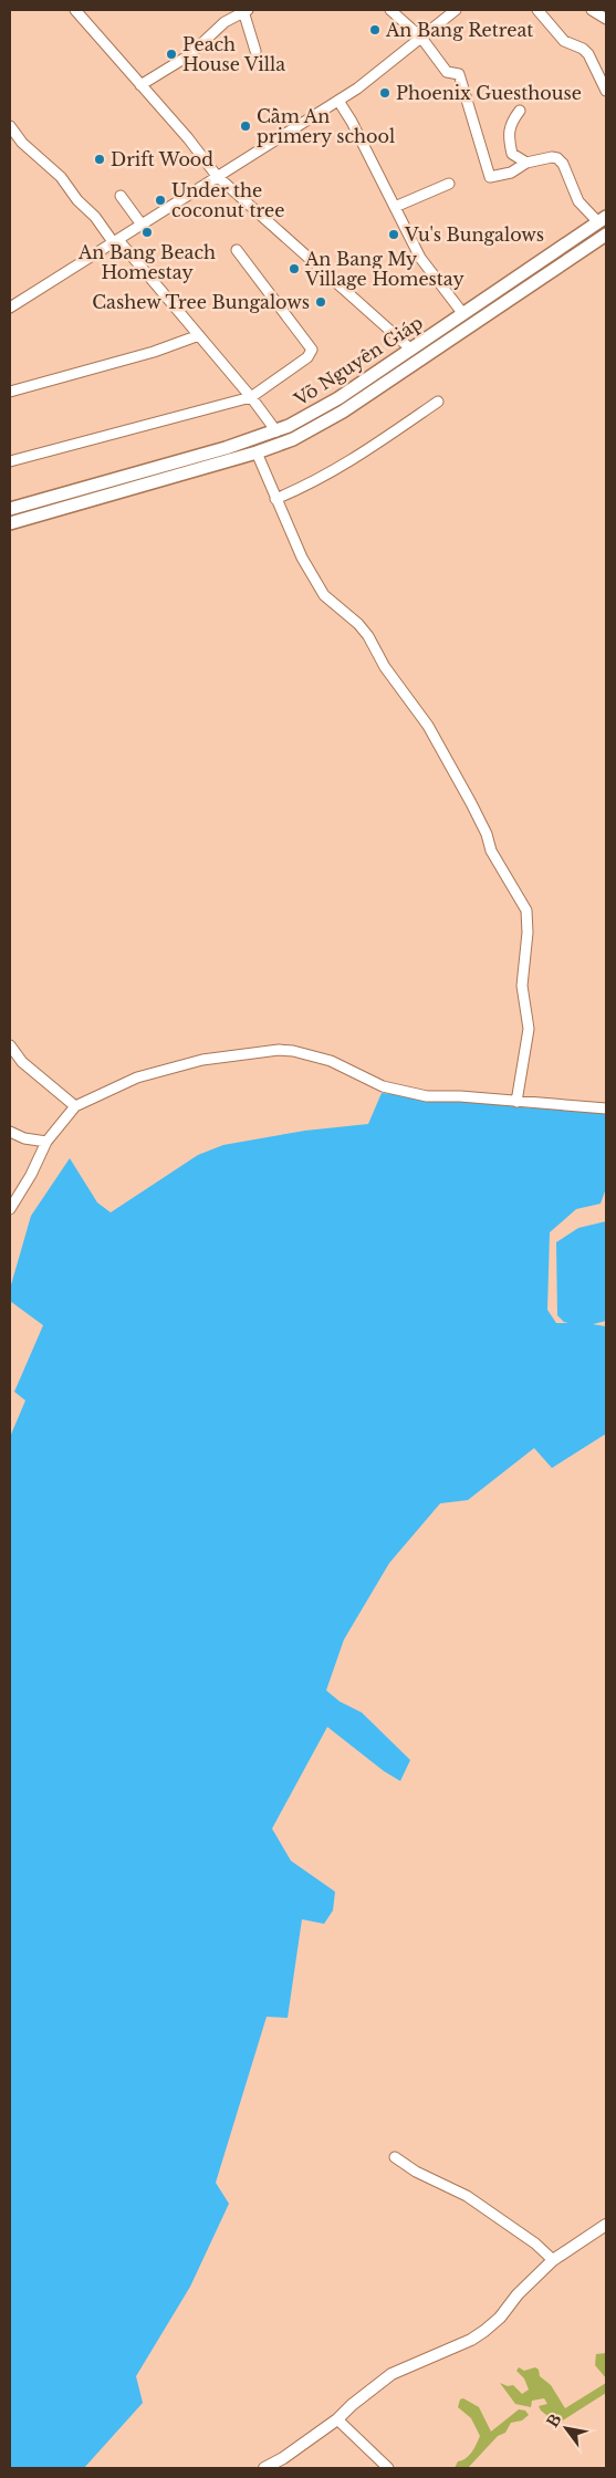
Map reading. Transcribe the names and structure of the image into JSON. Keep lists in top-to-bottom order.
{
  "streets": {
    "main road": ["Võ Nguyên Giáp"]
  },
  "places": [
    "An Bang Retreat",
    "Peach House Villa",
    "Phoenix Guesthouse",
    "Cầm An primery school",
    "Drift Wood",
    "Under the coconut tree",
    "An Bang Beach Homestay",
    "Vu's Bungalows",
    "An Bang My Village Homestay",
    "Cashew Tree Bungalows"
  ],
  "north": "top left"
}
